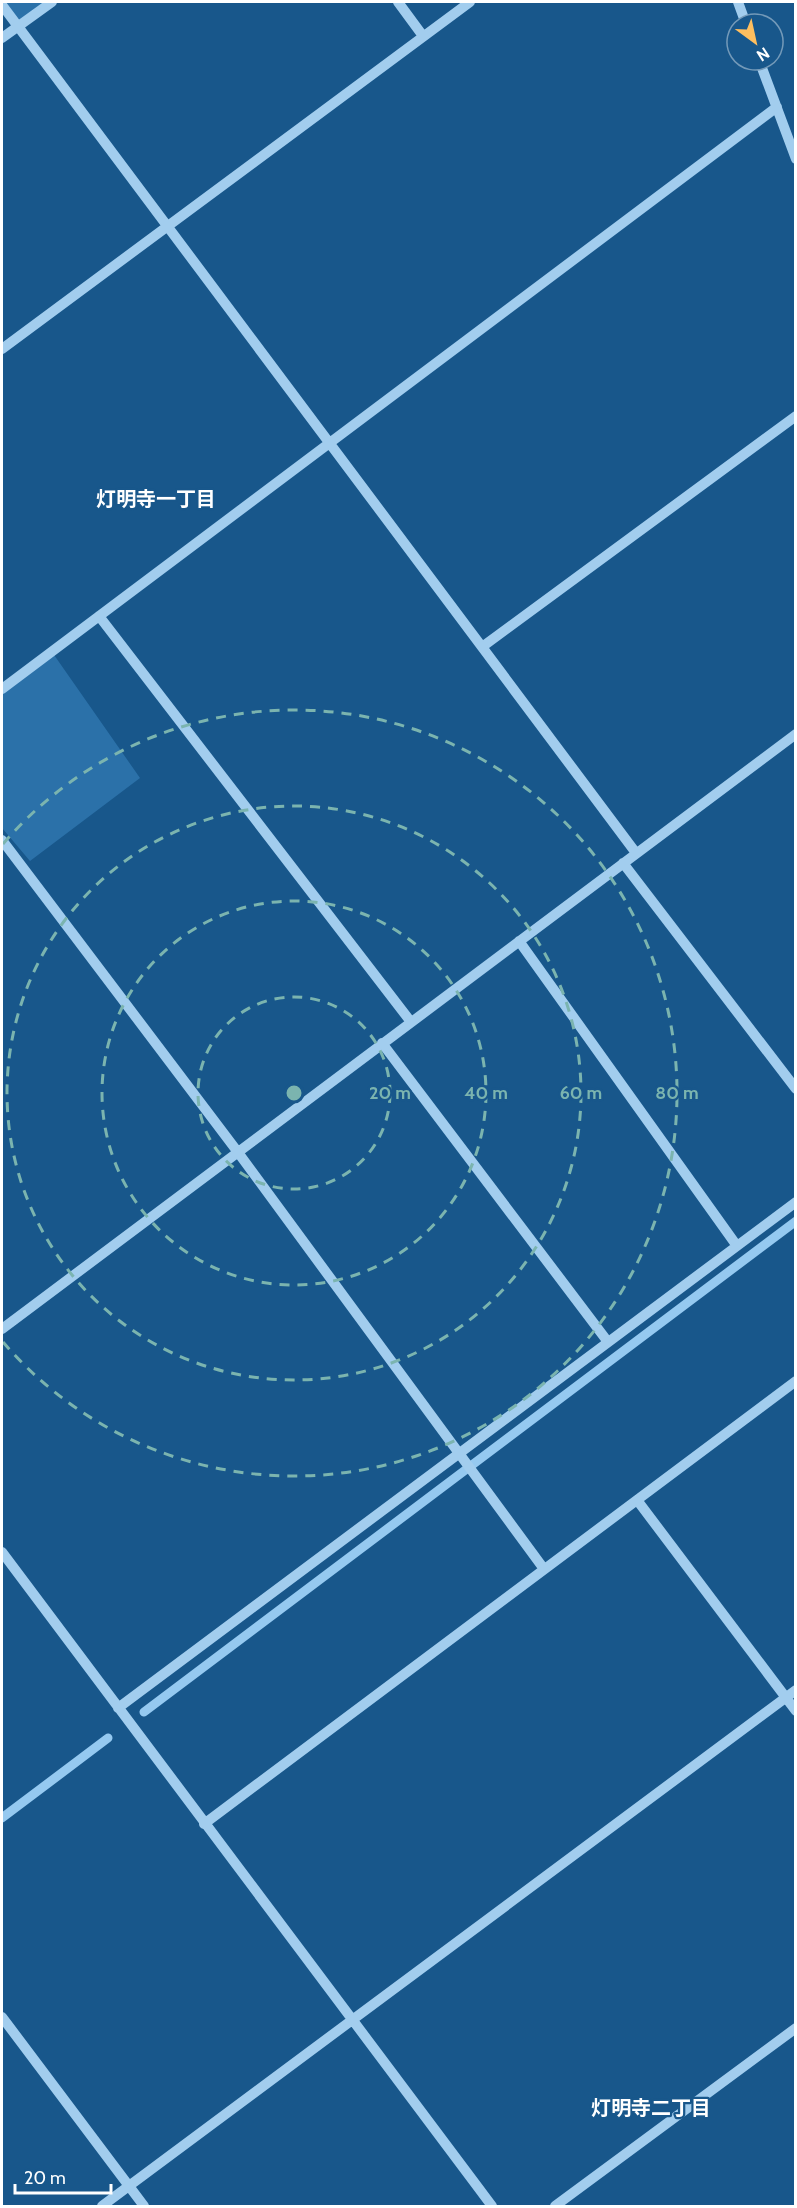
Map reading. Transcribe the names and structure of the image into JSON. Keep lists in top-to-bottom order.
{
  "districts": ["灯明寺一丁目", "灯明寺二丁目"],
  "scale_bar": "20 m",
  "north": "bottom right",
  "rings": [
    "20 m",
    "40 m",
    "60 m",
    "80 m"
  ]
}
